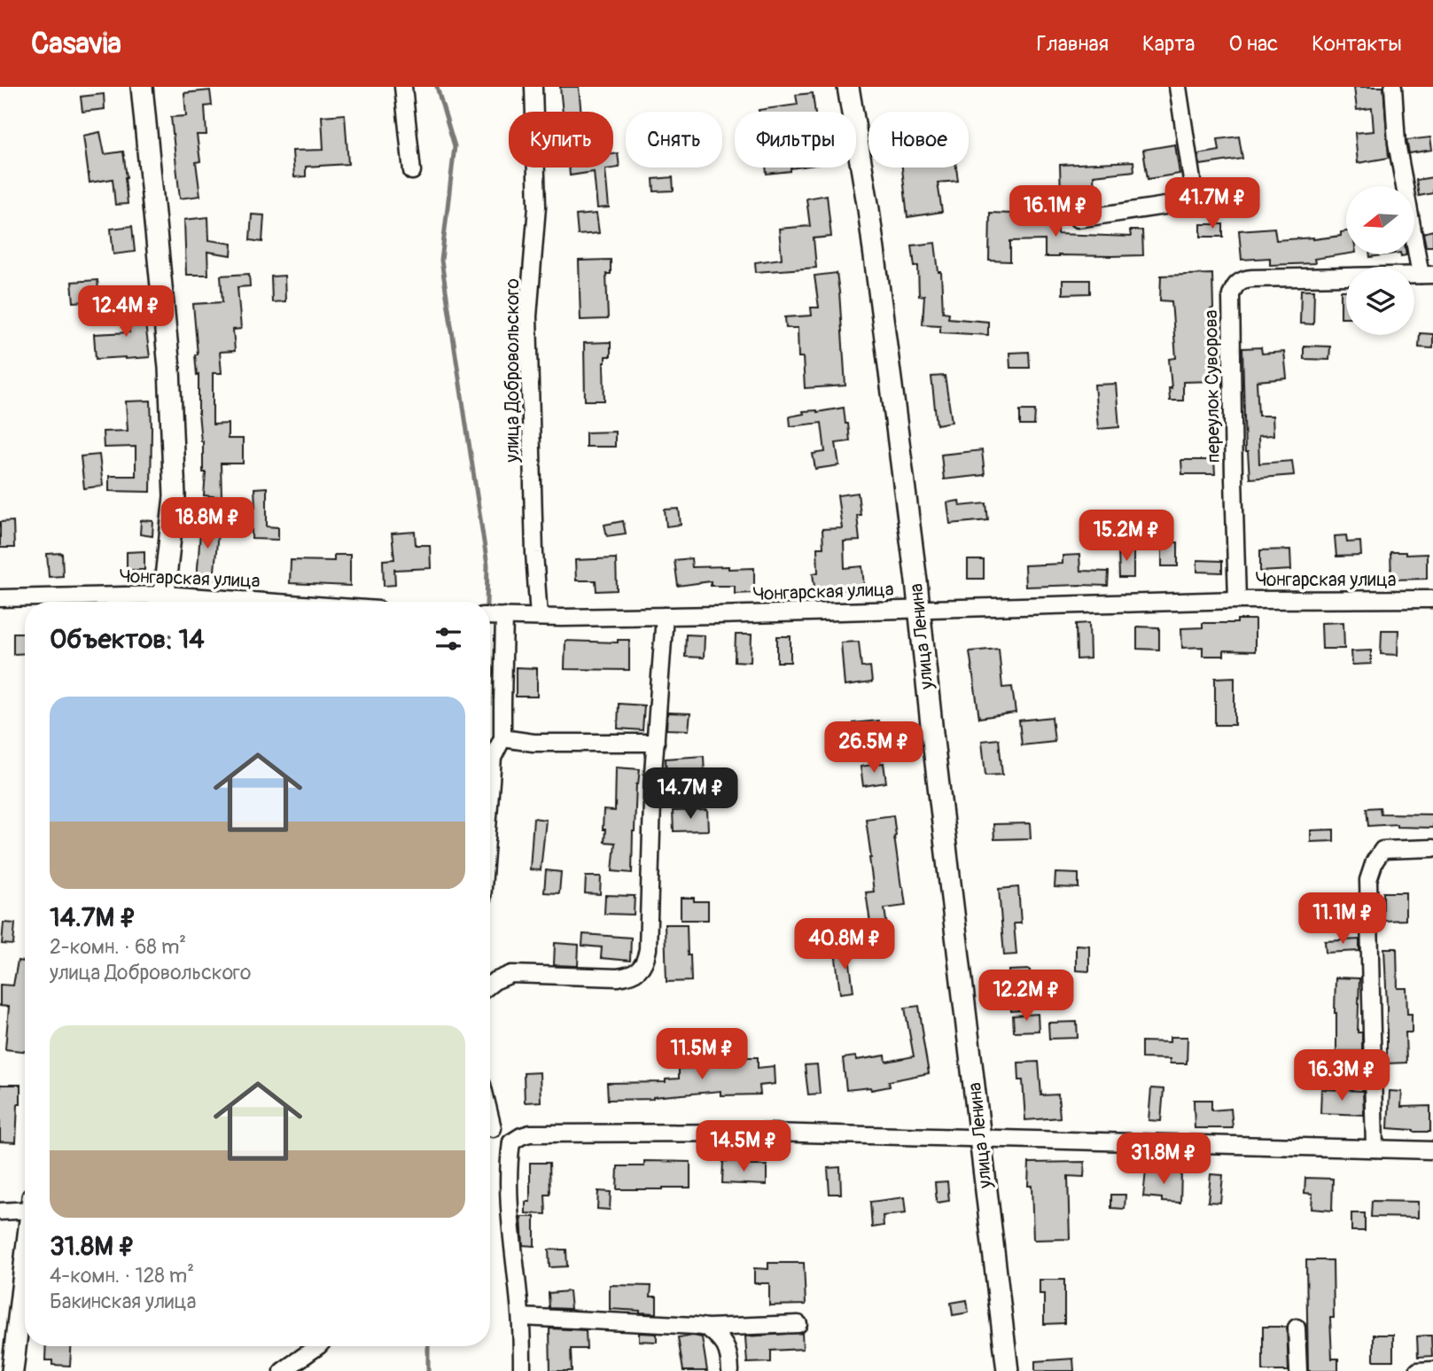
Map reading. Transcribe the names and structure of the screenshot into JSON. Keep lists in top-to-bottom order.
{
  "streets": {
    "street": [
      "улица Добровольского",
      "переулок Суворова",
      "Чонгарская улица",
      "улица Ленина"
    ]
  },
  "crossings": [
    ["улица Добровольского", "Чонгарская улица"],
    ["переулок Суворова", "Чонгарская улица"],
    ["Чонгарская улица", "улица Ленина"]
  ],
  "north": "left",
  "page": {
    "header": "Casavia",
    "nav": [
      "Главная",
      "Карта",
      "О нас",
      "Контакты"
    ],
    "chip": [
      "Купить",
      "Снять",
      "Фильтры",
      "Новое"
    ],
    "price": [
      "41.7M ₽",
      "16.1M ₽",
      "12.4M ₽",
      "18.8M ₽",
      "15.2M ₽",
      "26.5M ₽",
      "14.7M ₽",
      "11.1M ₽",
      "40.8M ₽",
      "12.2M ₽",
      "11.5M ₽",
      "16.3M ₽",
      "14.5M ₽",
      "31.8M ₽"
    ],
    "heading": "Объектов: 14",
    "list": [
      {
        "name": "14.7M ₽",
        "note": "2-комн. · 68 m² · улица Добровольского"
      },
      {
        "name": "31.8M ₽",
        "note": "4-комн. · 128 m² · Бакинская улица"
      }
    ]
  }
}
